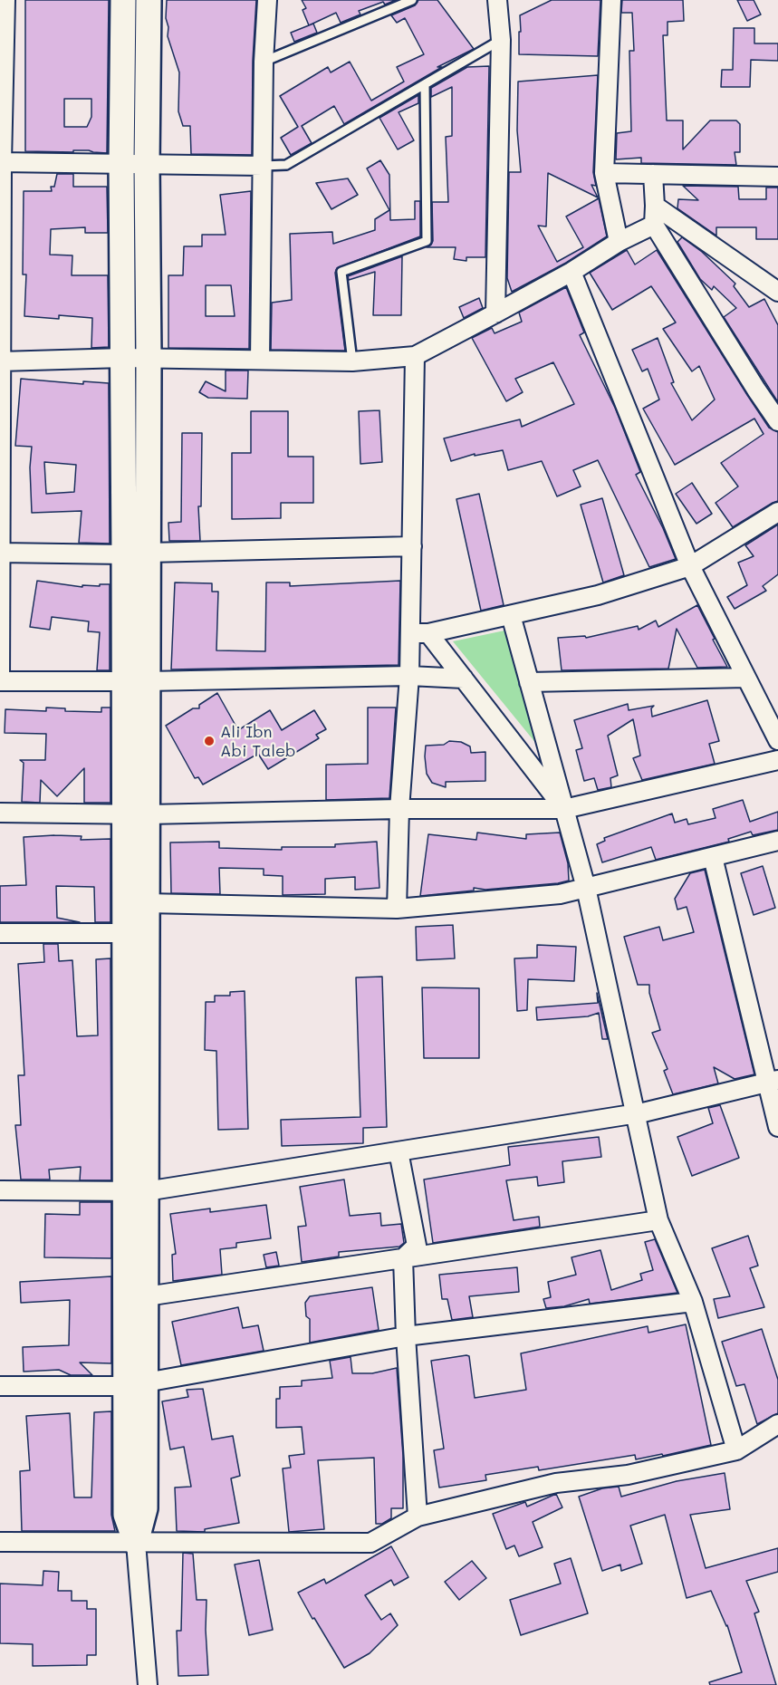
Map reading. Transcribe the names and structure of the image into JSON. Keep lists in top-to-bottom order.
{
  "places": ["Ali Ibn Abi Taleb"]
}
